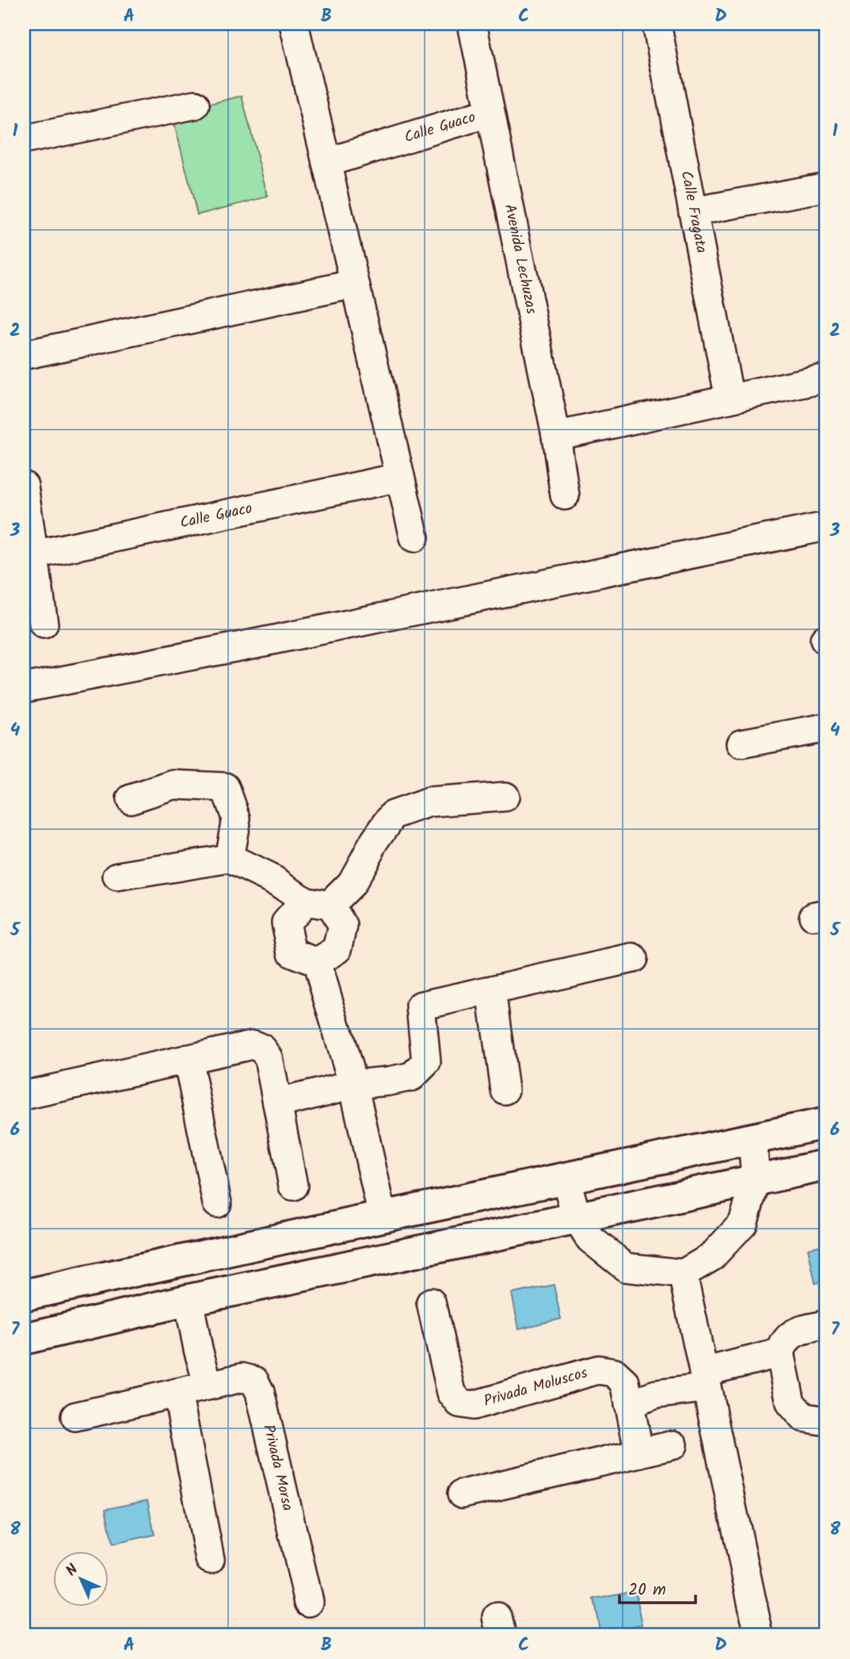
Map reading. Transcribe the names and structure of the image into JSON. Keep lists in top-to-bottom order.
{
  "streets": {
    "street": [
      "Calle Guaco",
      "Calle Fragata",
      "Avenida Lechuzas",
      "Privada Moluscos",
      "Privada Morsa"
    ]
  },
  "crossings": [
    ["Calle Guaco", "Avenida Lechuzas"]
  ],
  "scale_bar": "20 m",
  "north": "top left",
  "grid": {
    "columns": [
      "A",
      "B",
      "C",
      "D"
    ],
    "rows": [
      "1",
      "2",
      "3",
      "4",
      "5",
      "6",
      "7",
      "8"
    ]
  }
}
